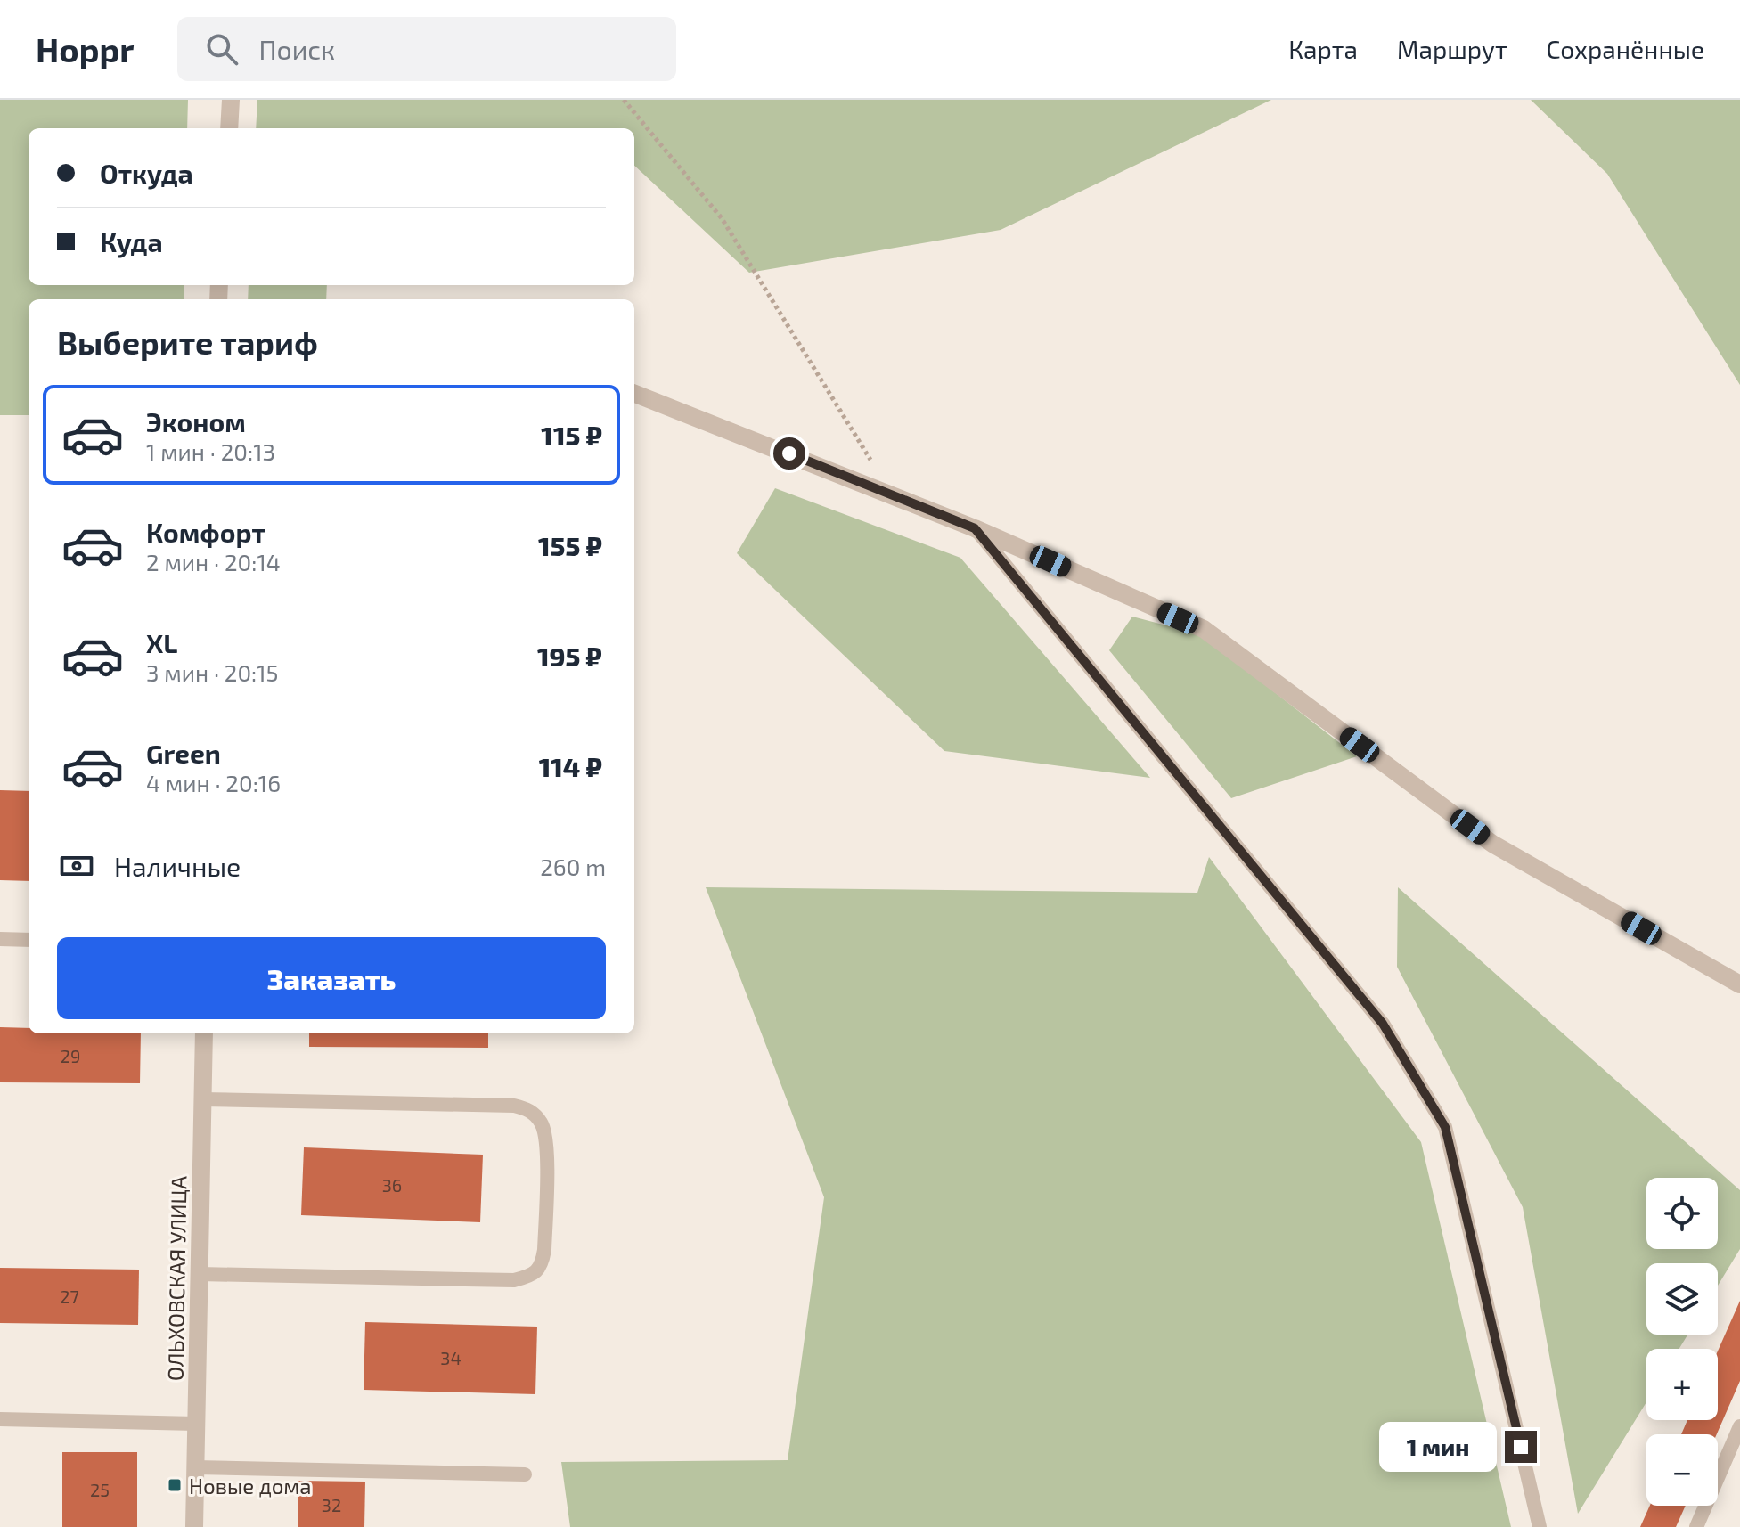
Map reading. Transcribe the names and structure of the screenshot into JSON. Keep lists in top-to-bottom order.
{
  "streets": {
    "street": ["ОЛЬХОВСКАЯ УЛИЦА"]
  },
  "places": {
    "transit": ["Новые дома"]
  },
  "house_numbers": [
    "29",
    "36",
    "27",
    "34",
    "25",
    "32"
  ],
  "page": {
    "header": "Hoppr",
    "search": "Поиск",
    "nav": ["Карта", "Маршрут", "Сохранённые"],
    "banner": ["Откуда", "Куда"],
    "heading": "Выберите тариф",
    "list": [
      {
        "name": "Эконом",
        "note": "1 мин · 20:13",
        "value": "115 ₽"
      },
      {
        "name": "Комфорт",
        "note": "2 мин · 20:14",
        "value": "155 ₽"
      },
      {
        "name": "XL",
        "note": "3 мин · 20:15",
        "value": "195 ₽"
      },
      {
        "name": "Green",
        "note": "4 мин · 20:16",
        "value": "114 ₽"
      }
    ],
    "pay": ["Наличные", "260 m"],
    "buttons": "Заказать",
    "map_buttons": ["+", "−"],
    "bubble": "1 мин"
  }
}
